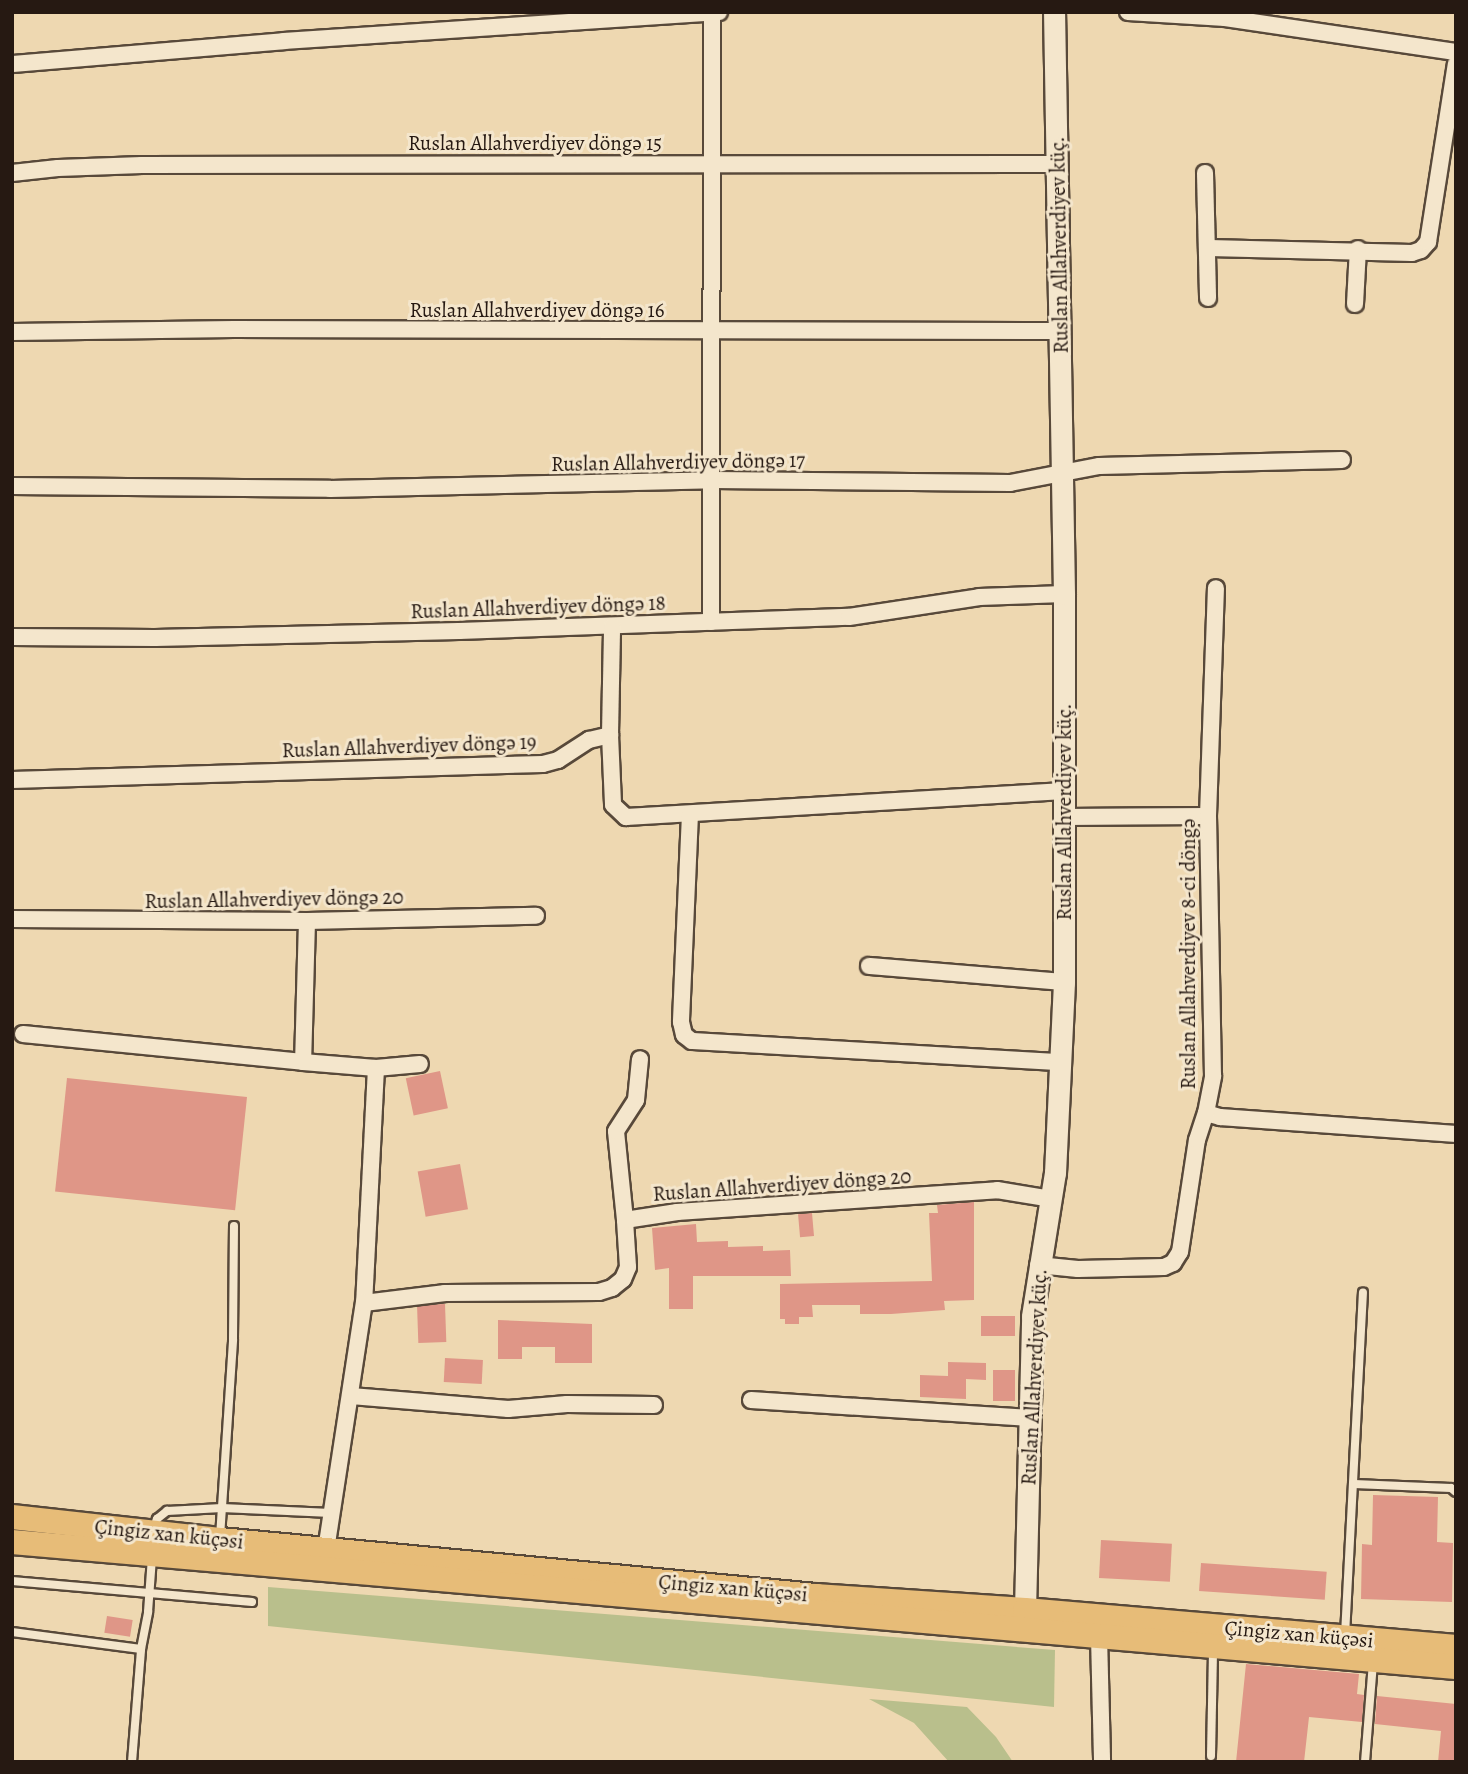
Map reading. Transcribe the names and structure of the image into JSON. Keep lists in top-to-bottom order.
{
  "streets": {
    "main road": ["Çingiz xan küçəsi"],
    "street": [
      "Ruslan Allahverdiyev döngə 15",
      "Ruslan Allahverdiyev küç.",
      "Ruslan Allahverdiyev döngə 16",
      "Ruslan Allahverdiyev döngə 17",
      "Ruslan Allahverdiyev döngə 18",
      "Ruslan Allahverdiyev döngə 19",
      "Ruslan Allahverdiyev döngə 20",
      "Ruslan Allahverdiyev 8-ci döngə"
    ]
  },
  "crossings": [
    ["Ruslan Allahverdiyev döngə 15", "Ruslan Allahverdiyev küç."],
    ["Ruslan Allahverdiyev küç.", "Ruslan Allahverdiyev döngə 16"],
    ["Ruslan Allahverdiyev küç.", "Ruslan Allahverdiyev döngə 17"],
    ["Ruslan Allahverdiyev küç.", "Ruslan Allahverdiyev döngə 18"],
    ["Ruslan Allahverdiyev küç.", "Ruslan Allahverdiyev döngə 20"],
    ["Ruslan Allahverdiyev küç.", "Ruslan Allahverdiyev 8-ci döngə"],
    ["Ruslan Allahverdiyev küç.", "Çingiz xan küçəsi"]
  ]
}
